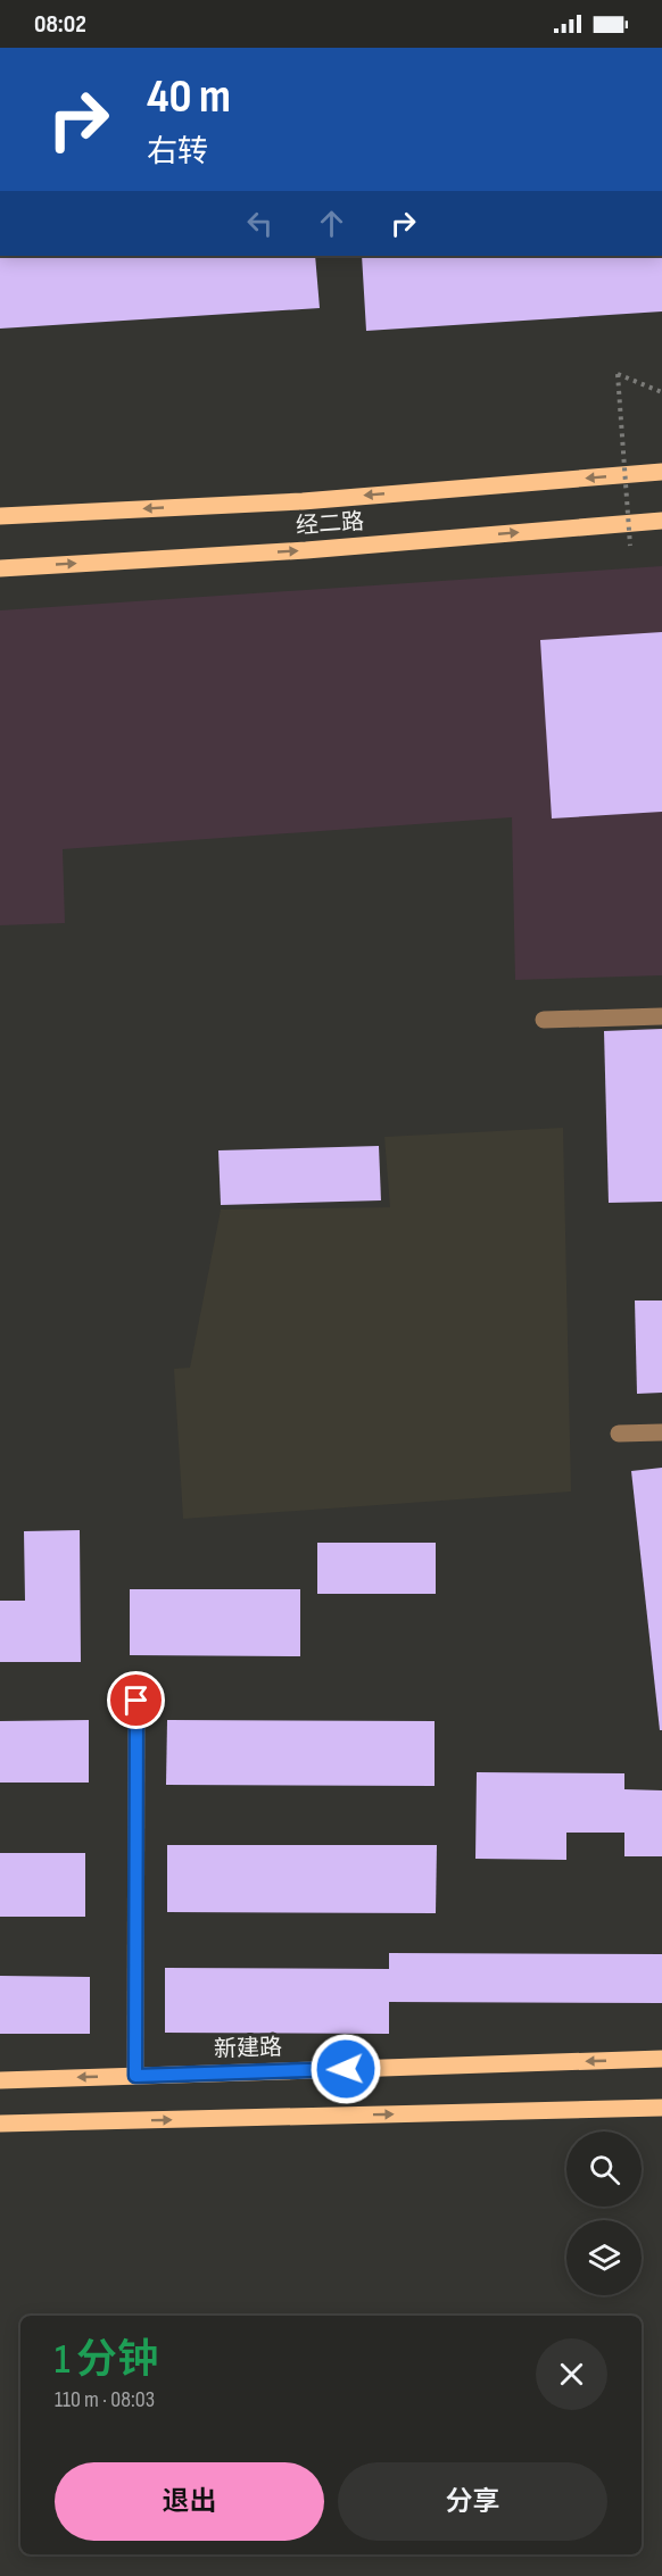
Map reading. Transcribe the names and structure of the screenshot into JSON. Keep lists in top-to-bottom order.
{
  "streets": {
    "main road": ["经二路", "新建路"]
  },
  "page": {
    "status": "08:02",
    "turn": ["40 m", "右转"],
    "heading": ["1 分钟", "110 m · 08:03"],
    "buttons": ["退出", "分享"]
  }
}
